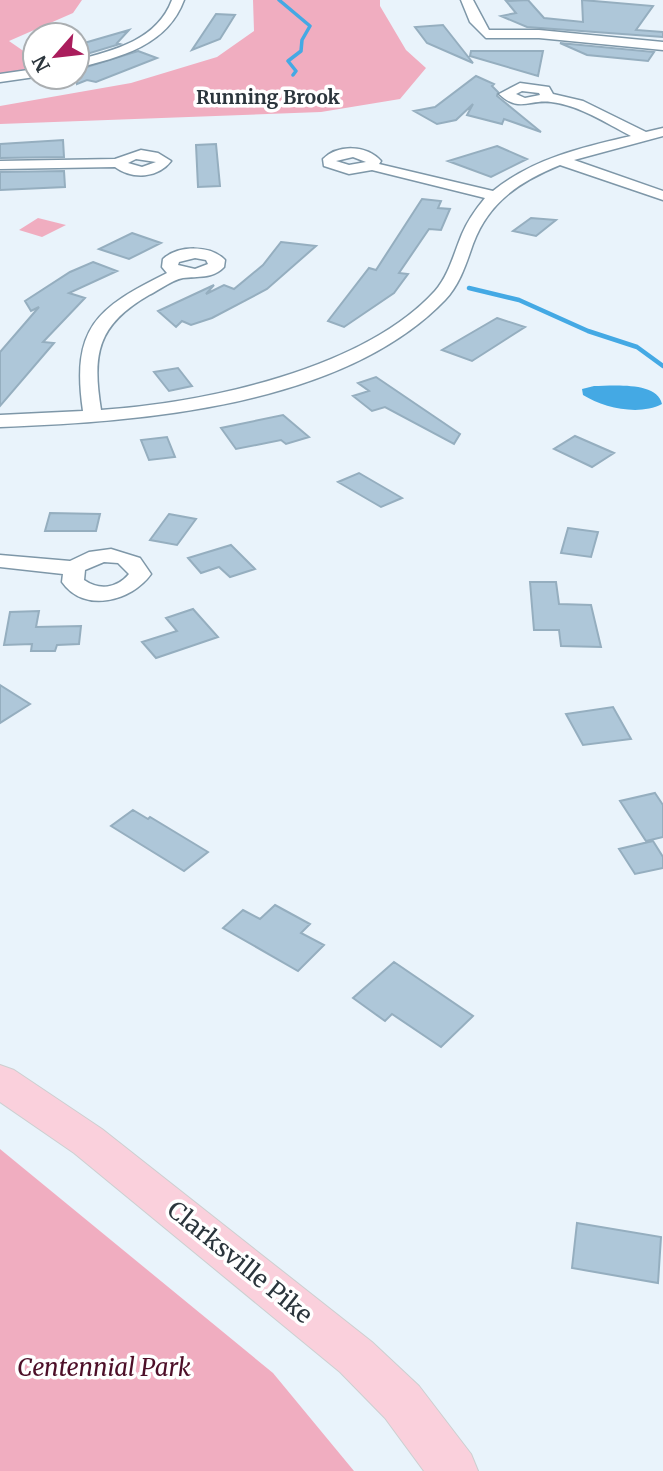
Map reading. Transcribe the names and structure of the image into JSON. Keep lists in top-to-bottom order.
{
  "streets": {
    "main road": ["Clarksville Pike"]
  },
  "districts": ["Running Brook"],
  "parks": ["Centennial Park"],
  "north": "bottom left"
}
